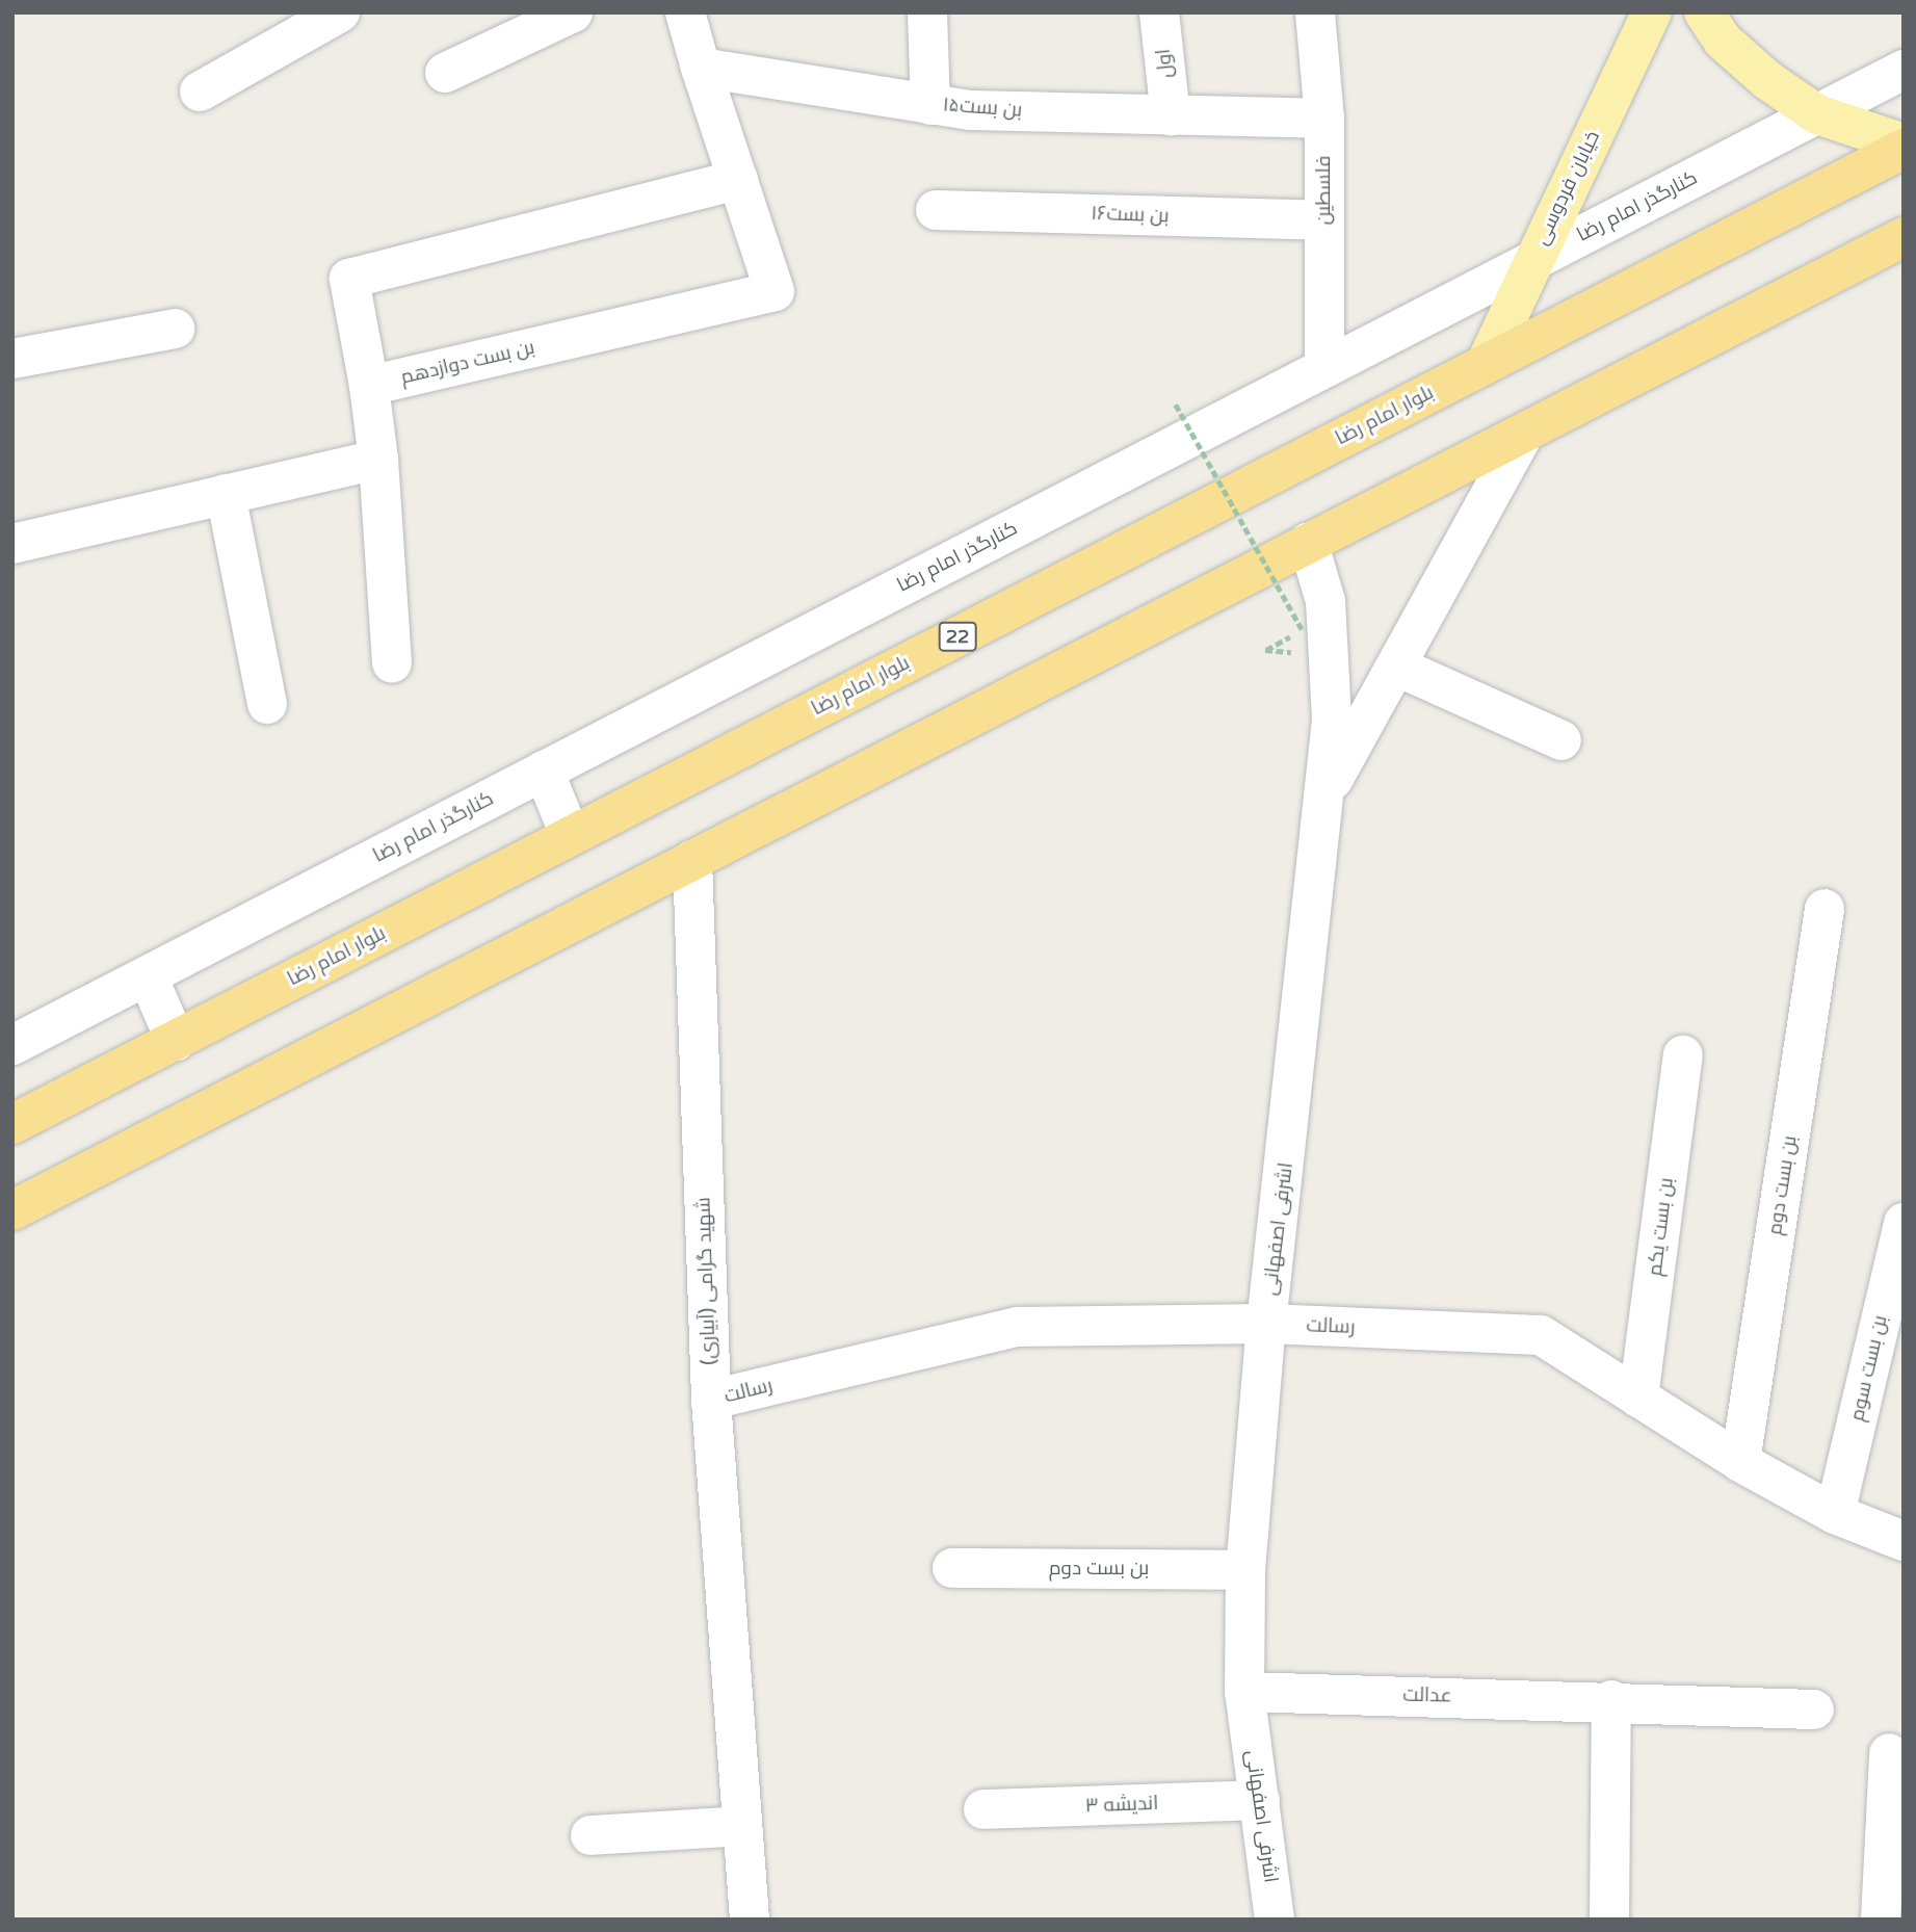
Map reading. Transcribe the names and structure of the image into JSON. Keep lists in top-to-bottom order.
{
  "streets": {
    "highway": ["بلوار امام رضا", "22"],
    "main road": ["خیابان فردوسی"],
    "street": [
      "اول",
      "بن بست۱۵",
      "فلسطین",
      "کنارگذر امام رضا",
      "بن بست۱۶",
      "بن بست دوازدهم",
      "بن بست دوم",
      "بن بست یکم",
      "اشرفی اصفهانی",
      "شهید گرامی (آبیاری)",
      "رسالت",
      "بن بست سوم",
      "عدالت",
      "اندیشه ۳"
    ]
  },
  "crossings": [
    ["اول", "بن بست۱۵"],
    ["بن بست۱۵", "فلسطین"],
    ["بن بست۱۵", "بن بست دوازدهم"],
    ["خیابان فردوسی", "کنارگذر امام رضا"],
    ["خیابان فردوسی", "بلوار امام رضا"],
    ["فلسطین", "کنارگذر امام رضا"],
    ["فلسطین", "بن بست۱۶"],
    ["بن بست دوم", "اشرفی اصفهانی"],
    ["بن بست دوم", "رسالت"],
    ["بن بست یکم", "رسالت"],
    ["اشرفی اصفهانی", "رسالت"],
    ["اشرفی اصفهانی", "عدالت"],
    ["اشرفی اصفهانی", "اندیشه ۳"],
    ["شهید گرامی (آبیاری)", "رسالت"],
    ["رسالت", "بن بست سوم"]
  ]
}
